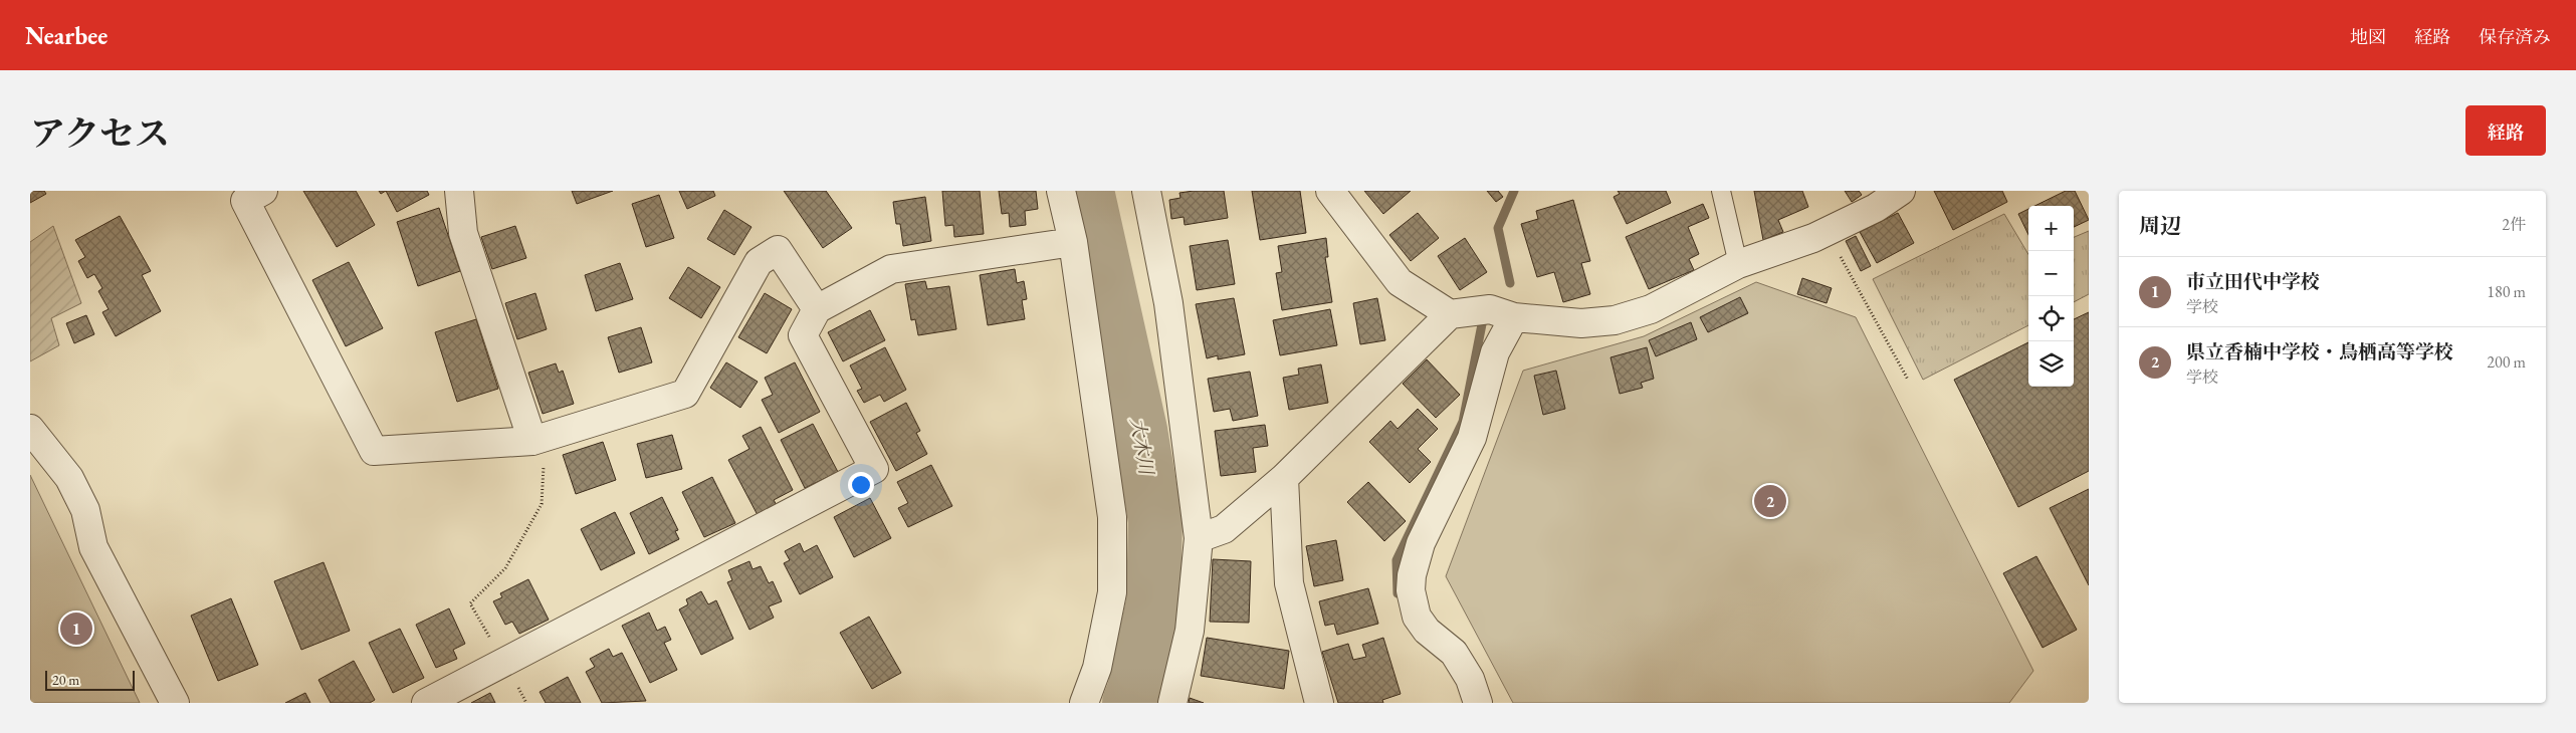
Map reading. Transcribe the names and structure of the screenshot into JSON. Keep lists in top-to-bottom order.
{
  "water": ["大木川"],
  "scale_bar": "20 m",
  "page": {
    "header": "Nearbee",
    "nav": ["地図", "経路", "保存済み"],
    "title": "アクセス",
    "buttons": "経路",
    "heading": ["周辺", "2件"],
    "map_buttons": ["+", "−"],
    "list": [
      {
        "mark": "1",
        "name": "市立田代中学校",
        "note": "学校",
        "value": "180 m"
      },
      {
        "mark": "2",
        "name": "県立香楠中学校・鳥栖高等学校",
        "note": "学校",
        "value": "200 m"
      }
    ],
    "pins": ["2", "1"],
    "scale": "20 m"
  }
}
